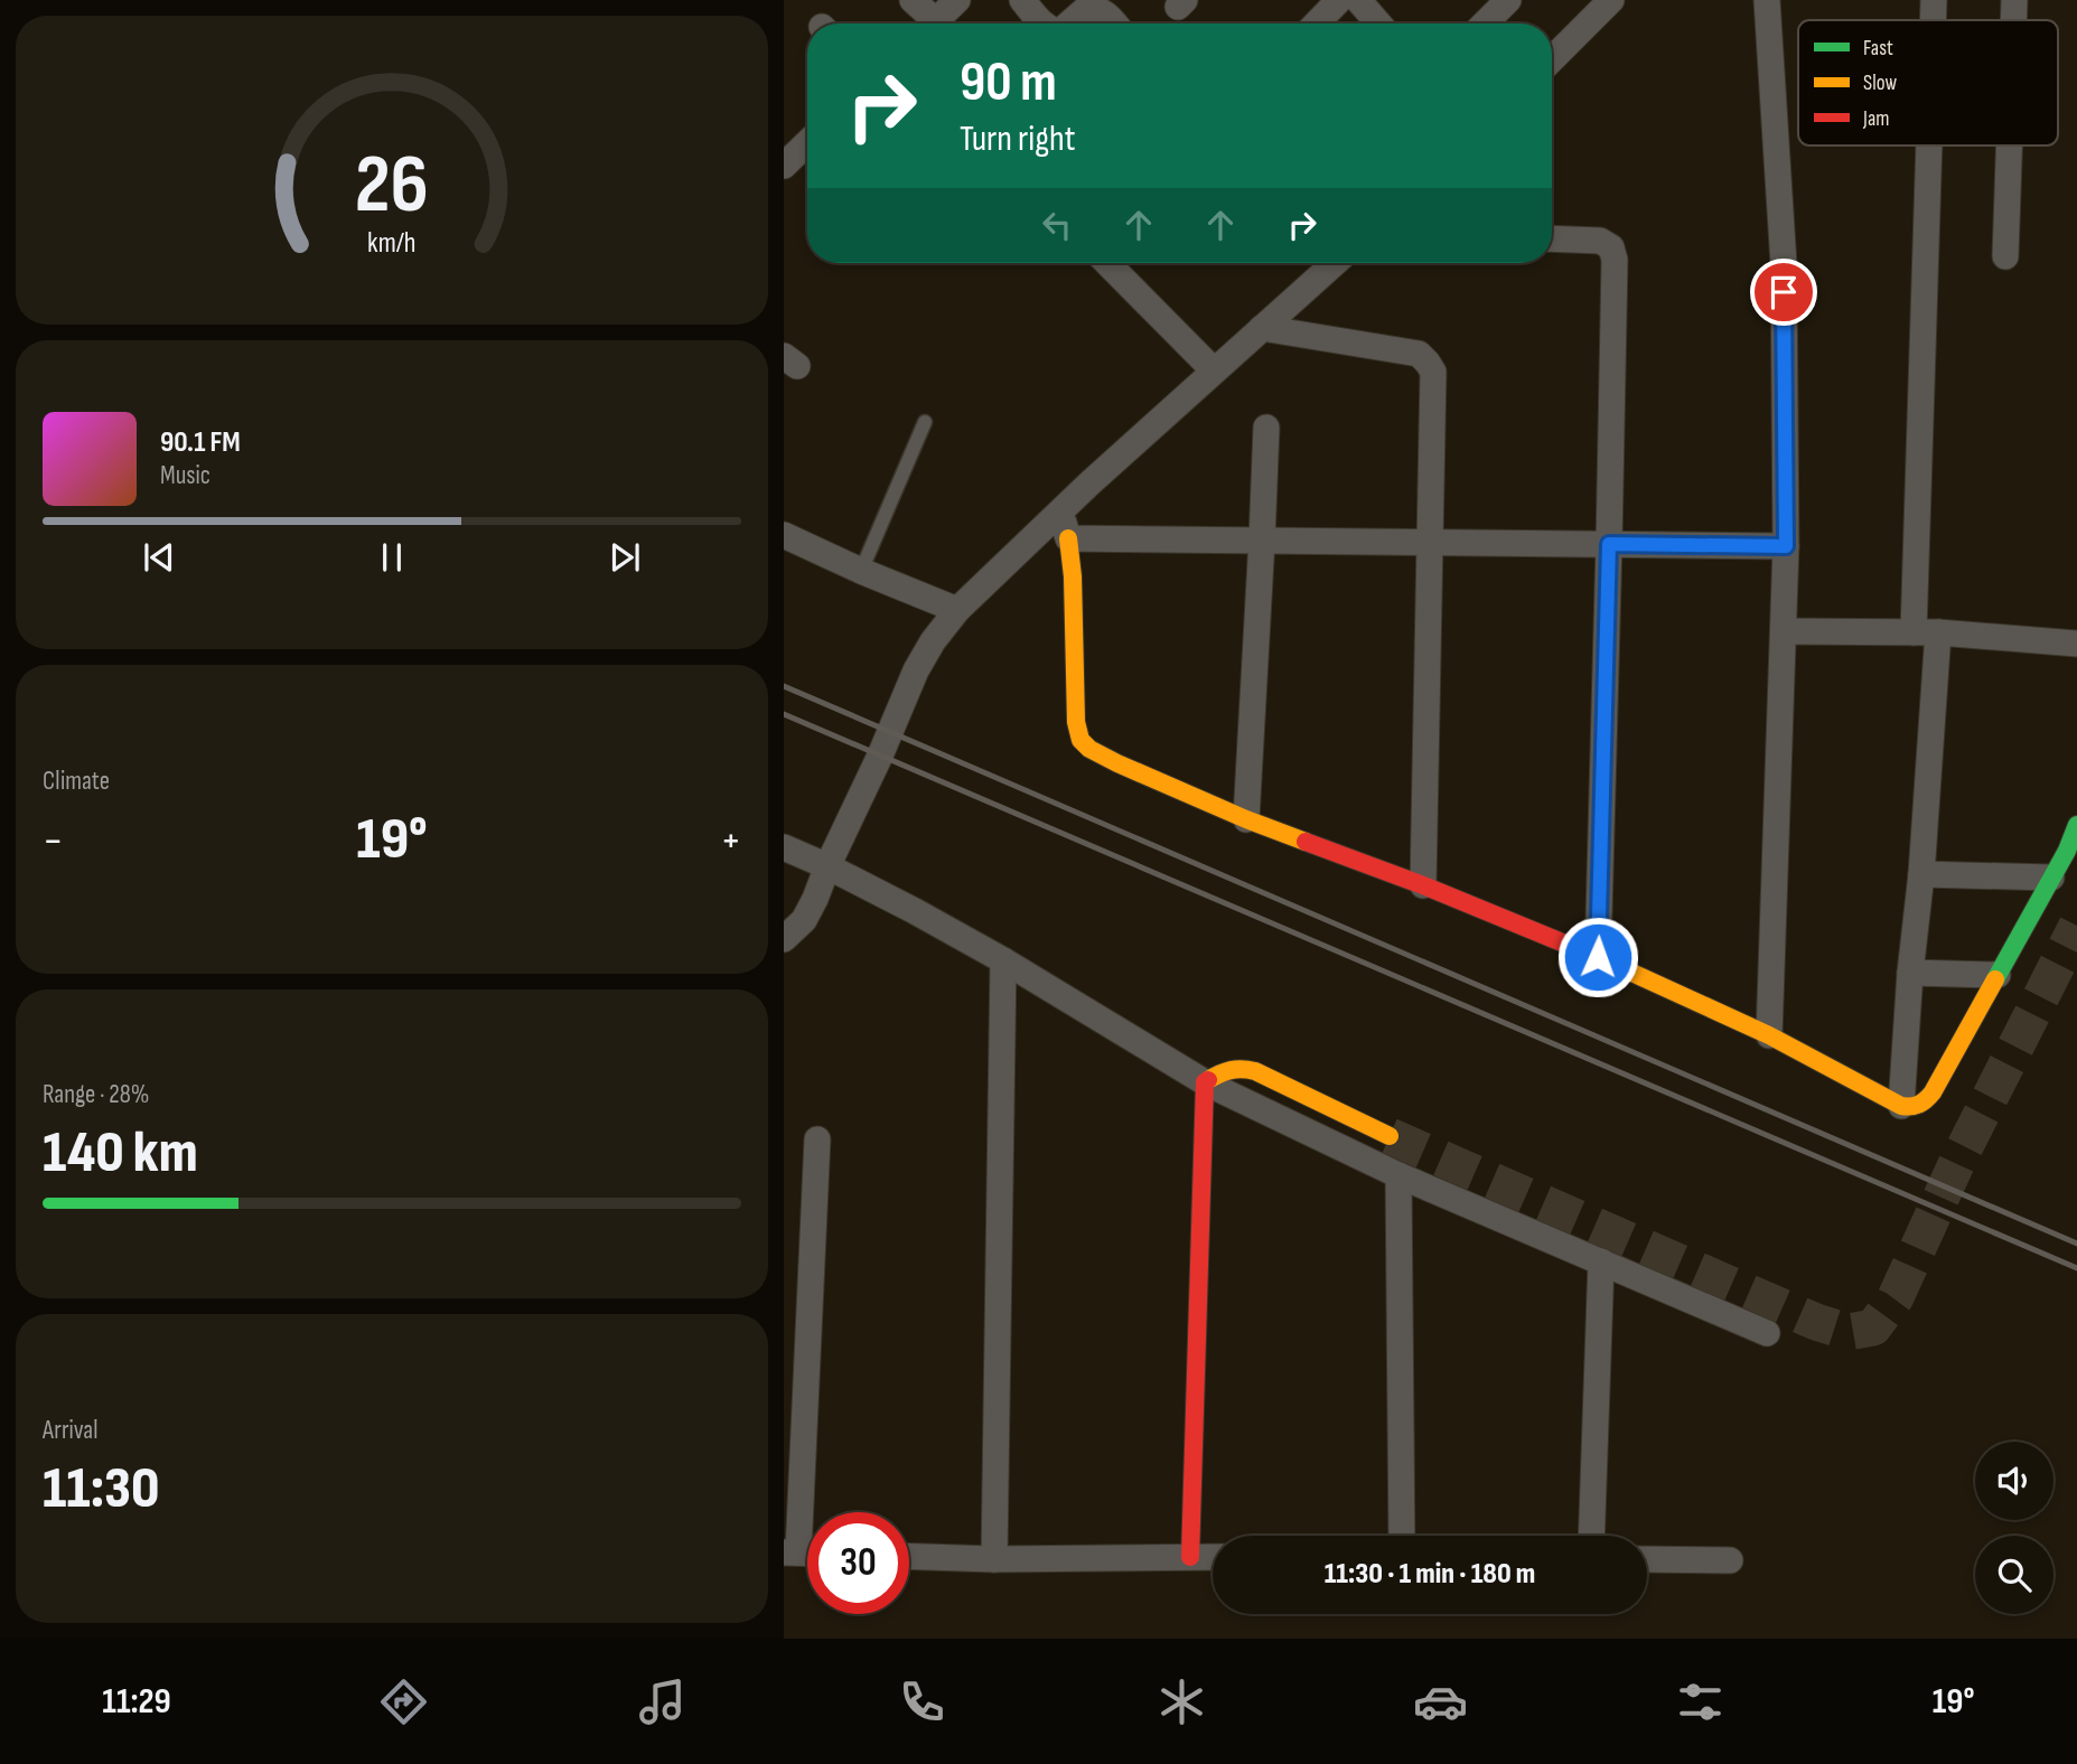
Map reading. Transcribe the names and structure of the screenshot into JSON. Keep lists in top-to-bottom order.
{
  "legend": ["Fast", "Slow", "Jam"],
  "page": {
    "turn": ["90 m", "Turn right"],
    "song": ["90.1 FM", "Music"],
    "tile": [
      "Climate",
      ["Range · 28%", "140 km"],
      ["Arrival", "11:30"]
    ],
    "heat": ["−", "19°", "+"],
    "limit": "30",
    "trip": "11:30 · 1 min · 180 m",
    "tabs": ["11:29", "19°"],
    "gauge": ["26", "km/h"]
  }
}
